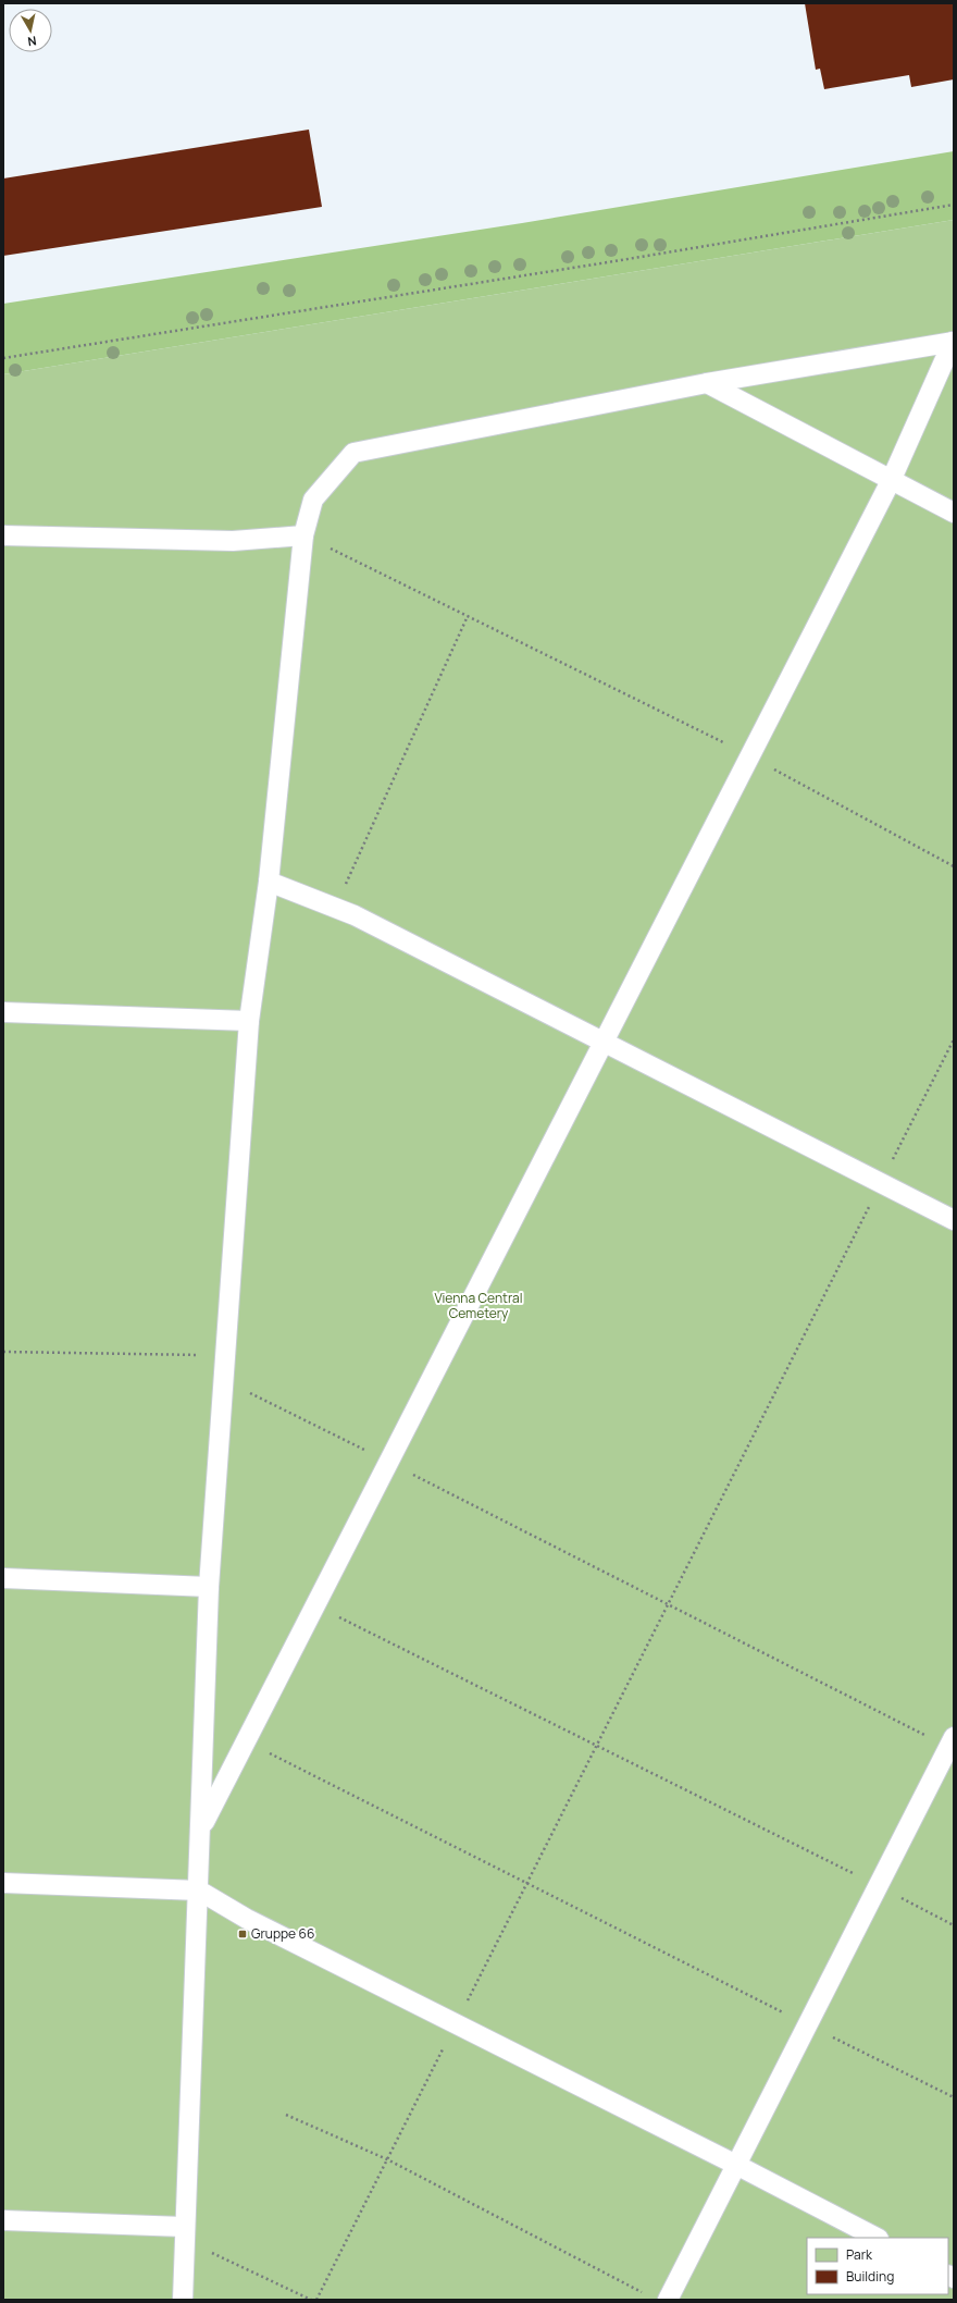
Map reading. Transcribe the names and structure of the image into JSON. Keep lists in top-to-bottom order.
{
  "parks": ["Vienna Central Cemetery"],
  "places": {
    "transit": ["Gruppe 66"]
  },
  "legend": ["Park", "Building"],
  "north": "bottom"
}
